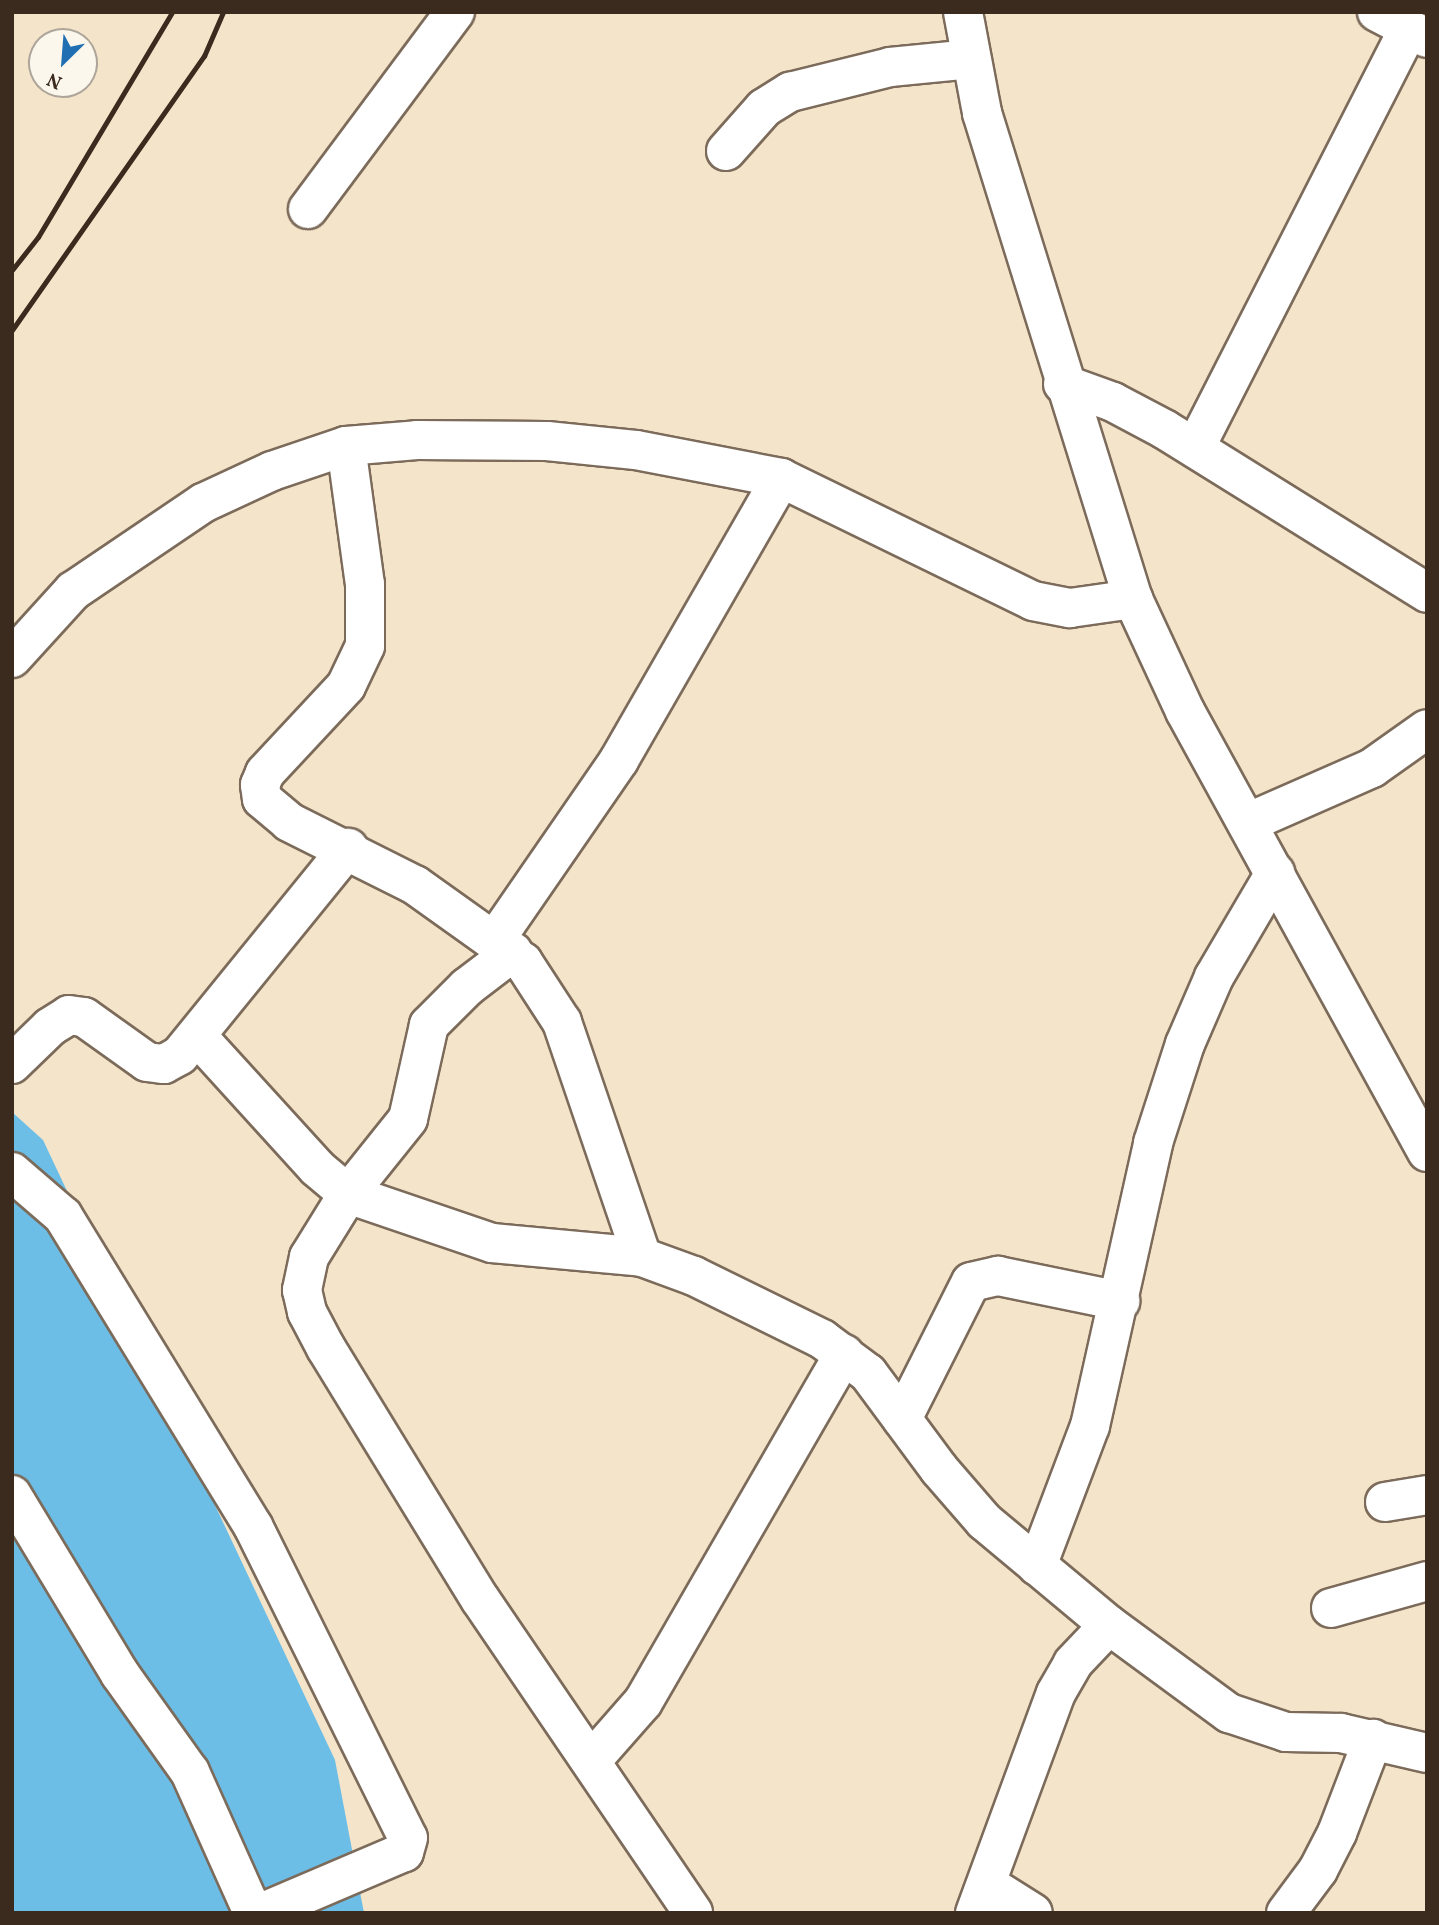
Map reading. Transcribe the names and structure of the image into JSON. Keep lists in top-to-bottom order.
{
  "north": "bottom left"
}
